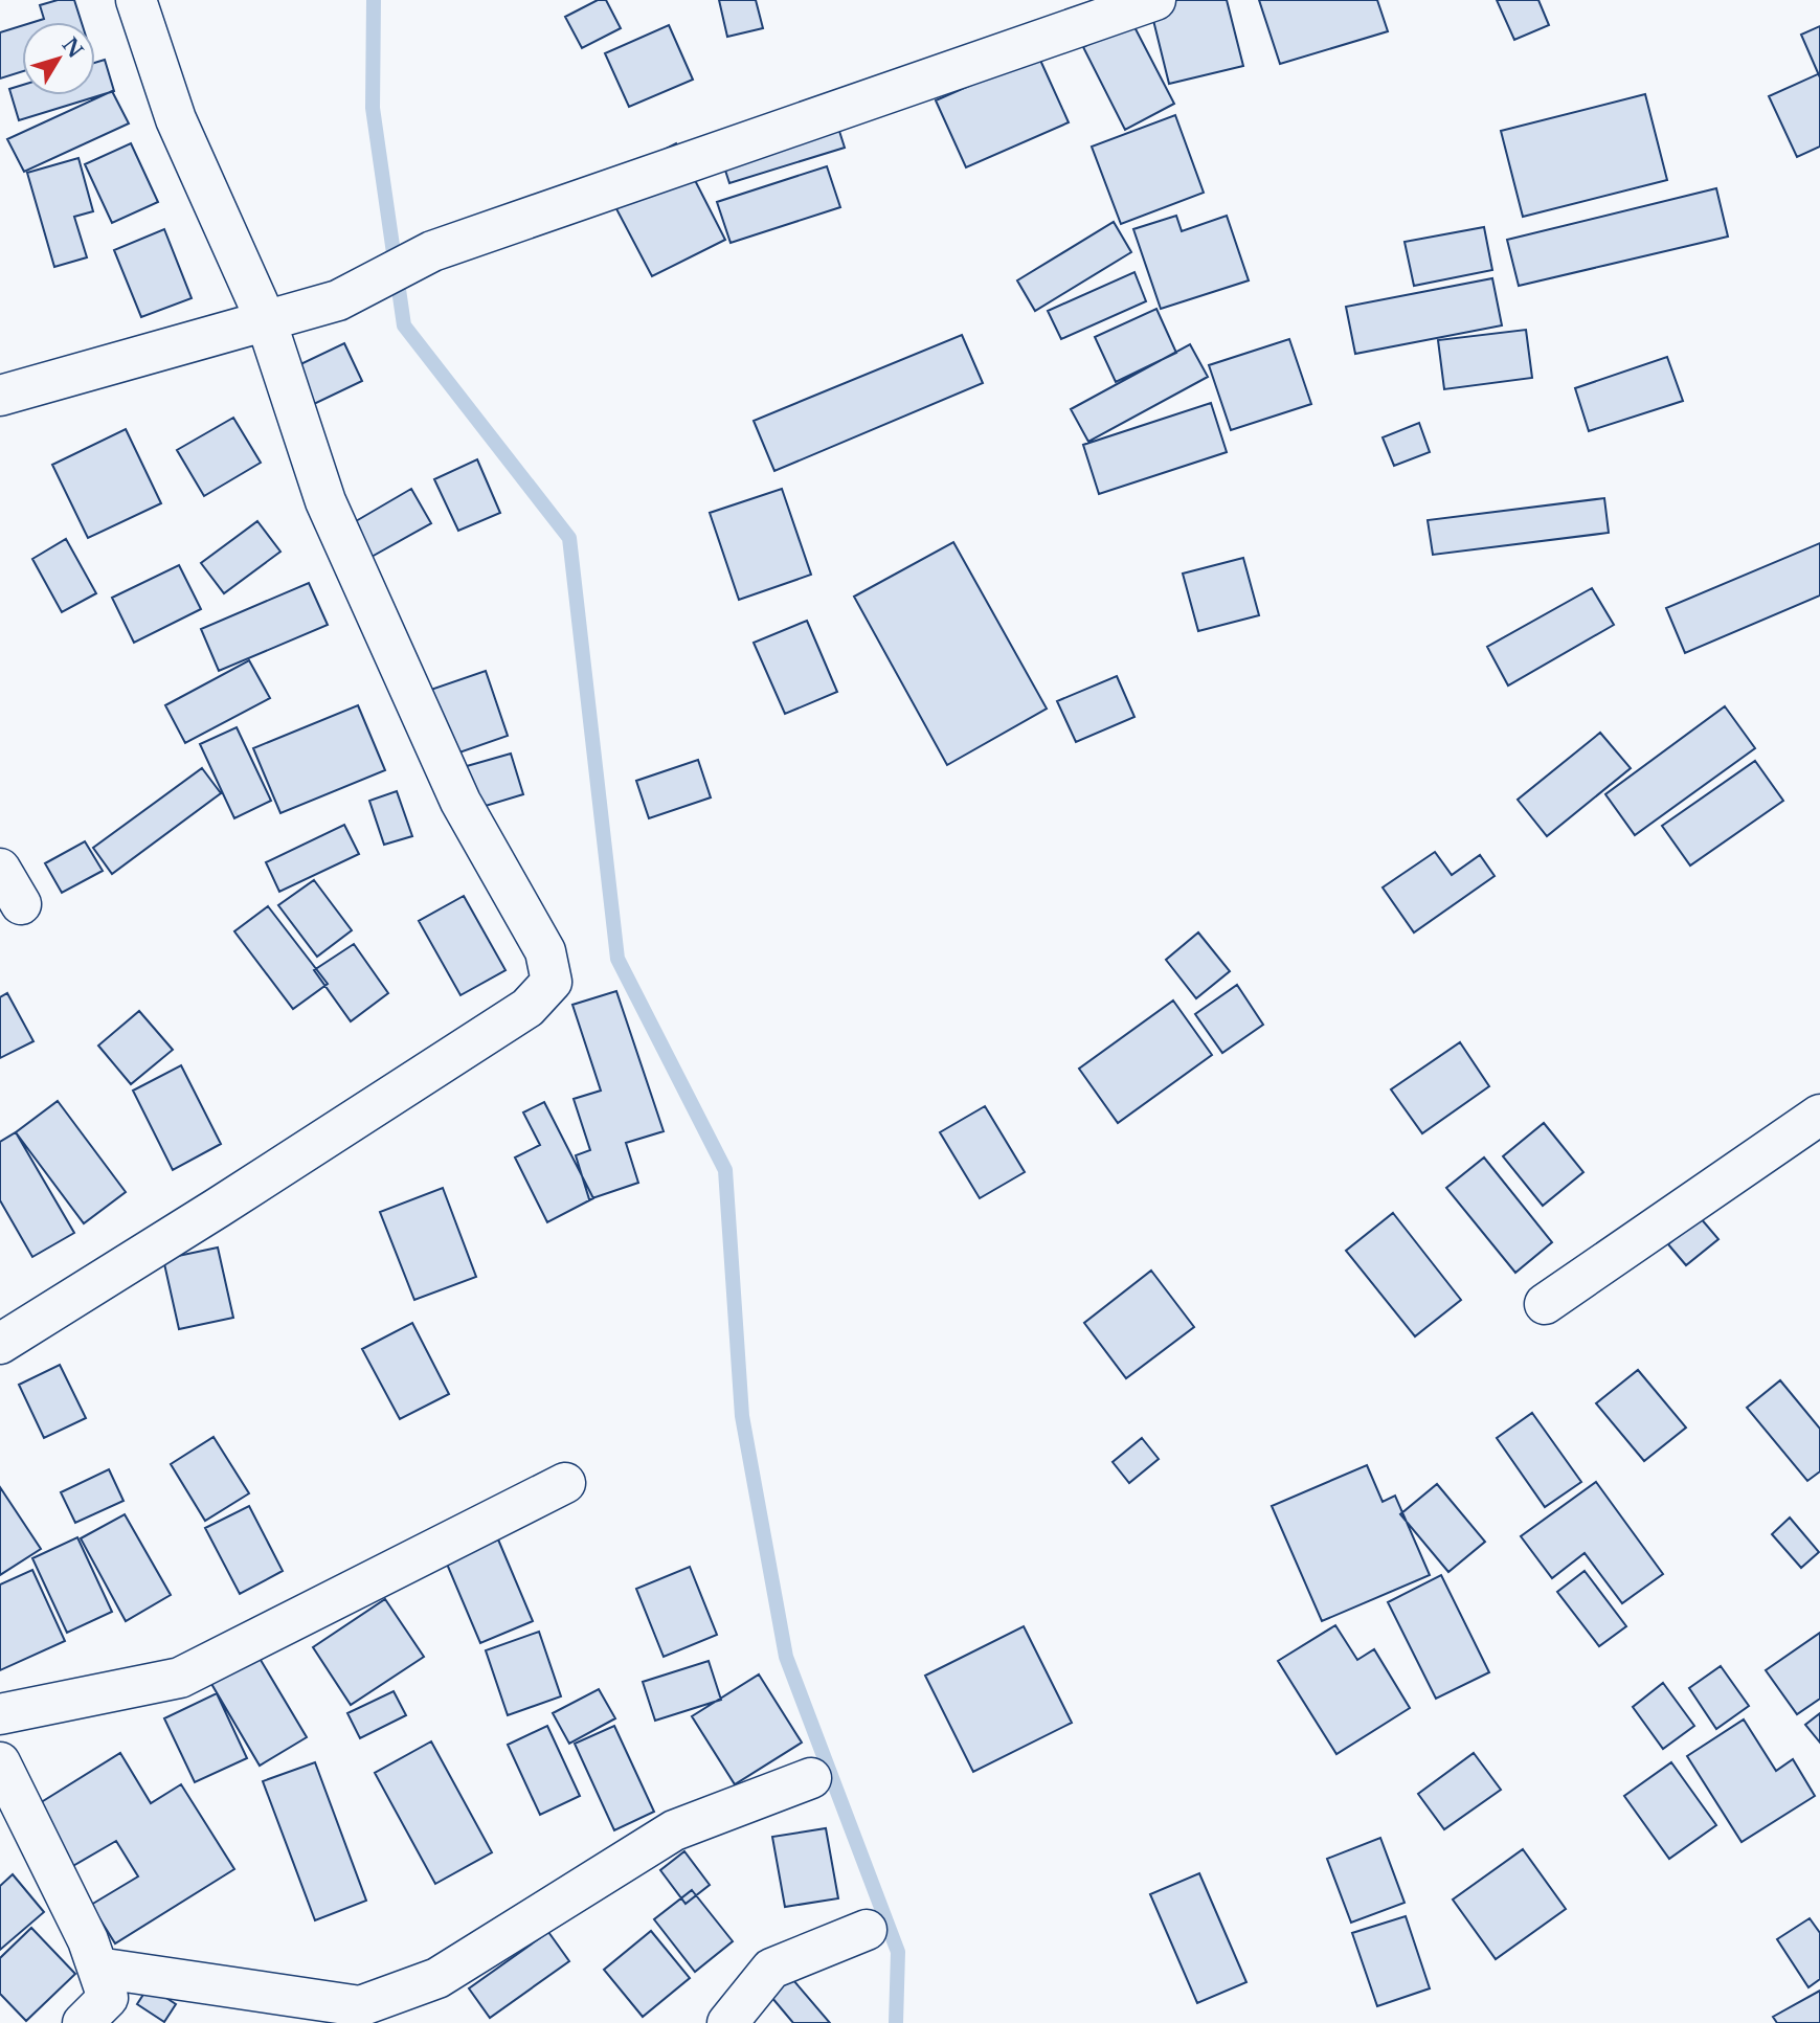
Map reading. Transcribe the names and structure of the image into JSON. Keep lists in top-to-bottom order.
{
  "north": "top right"
}
